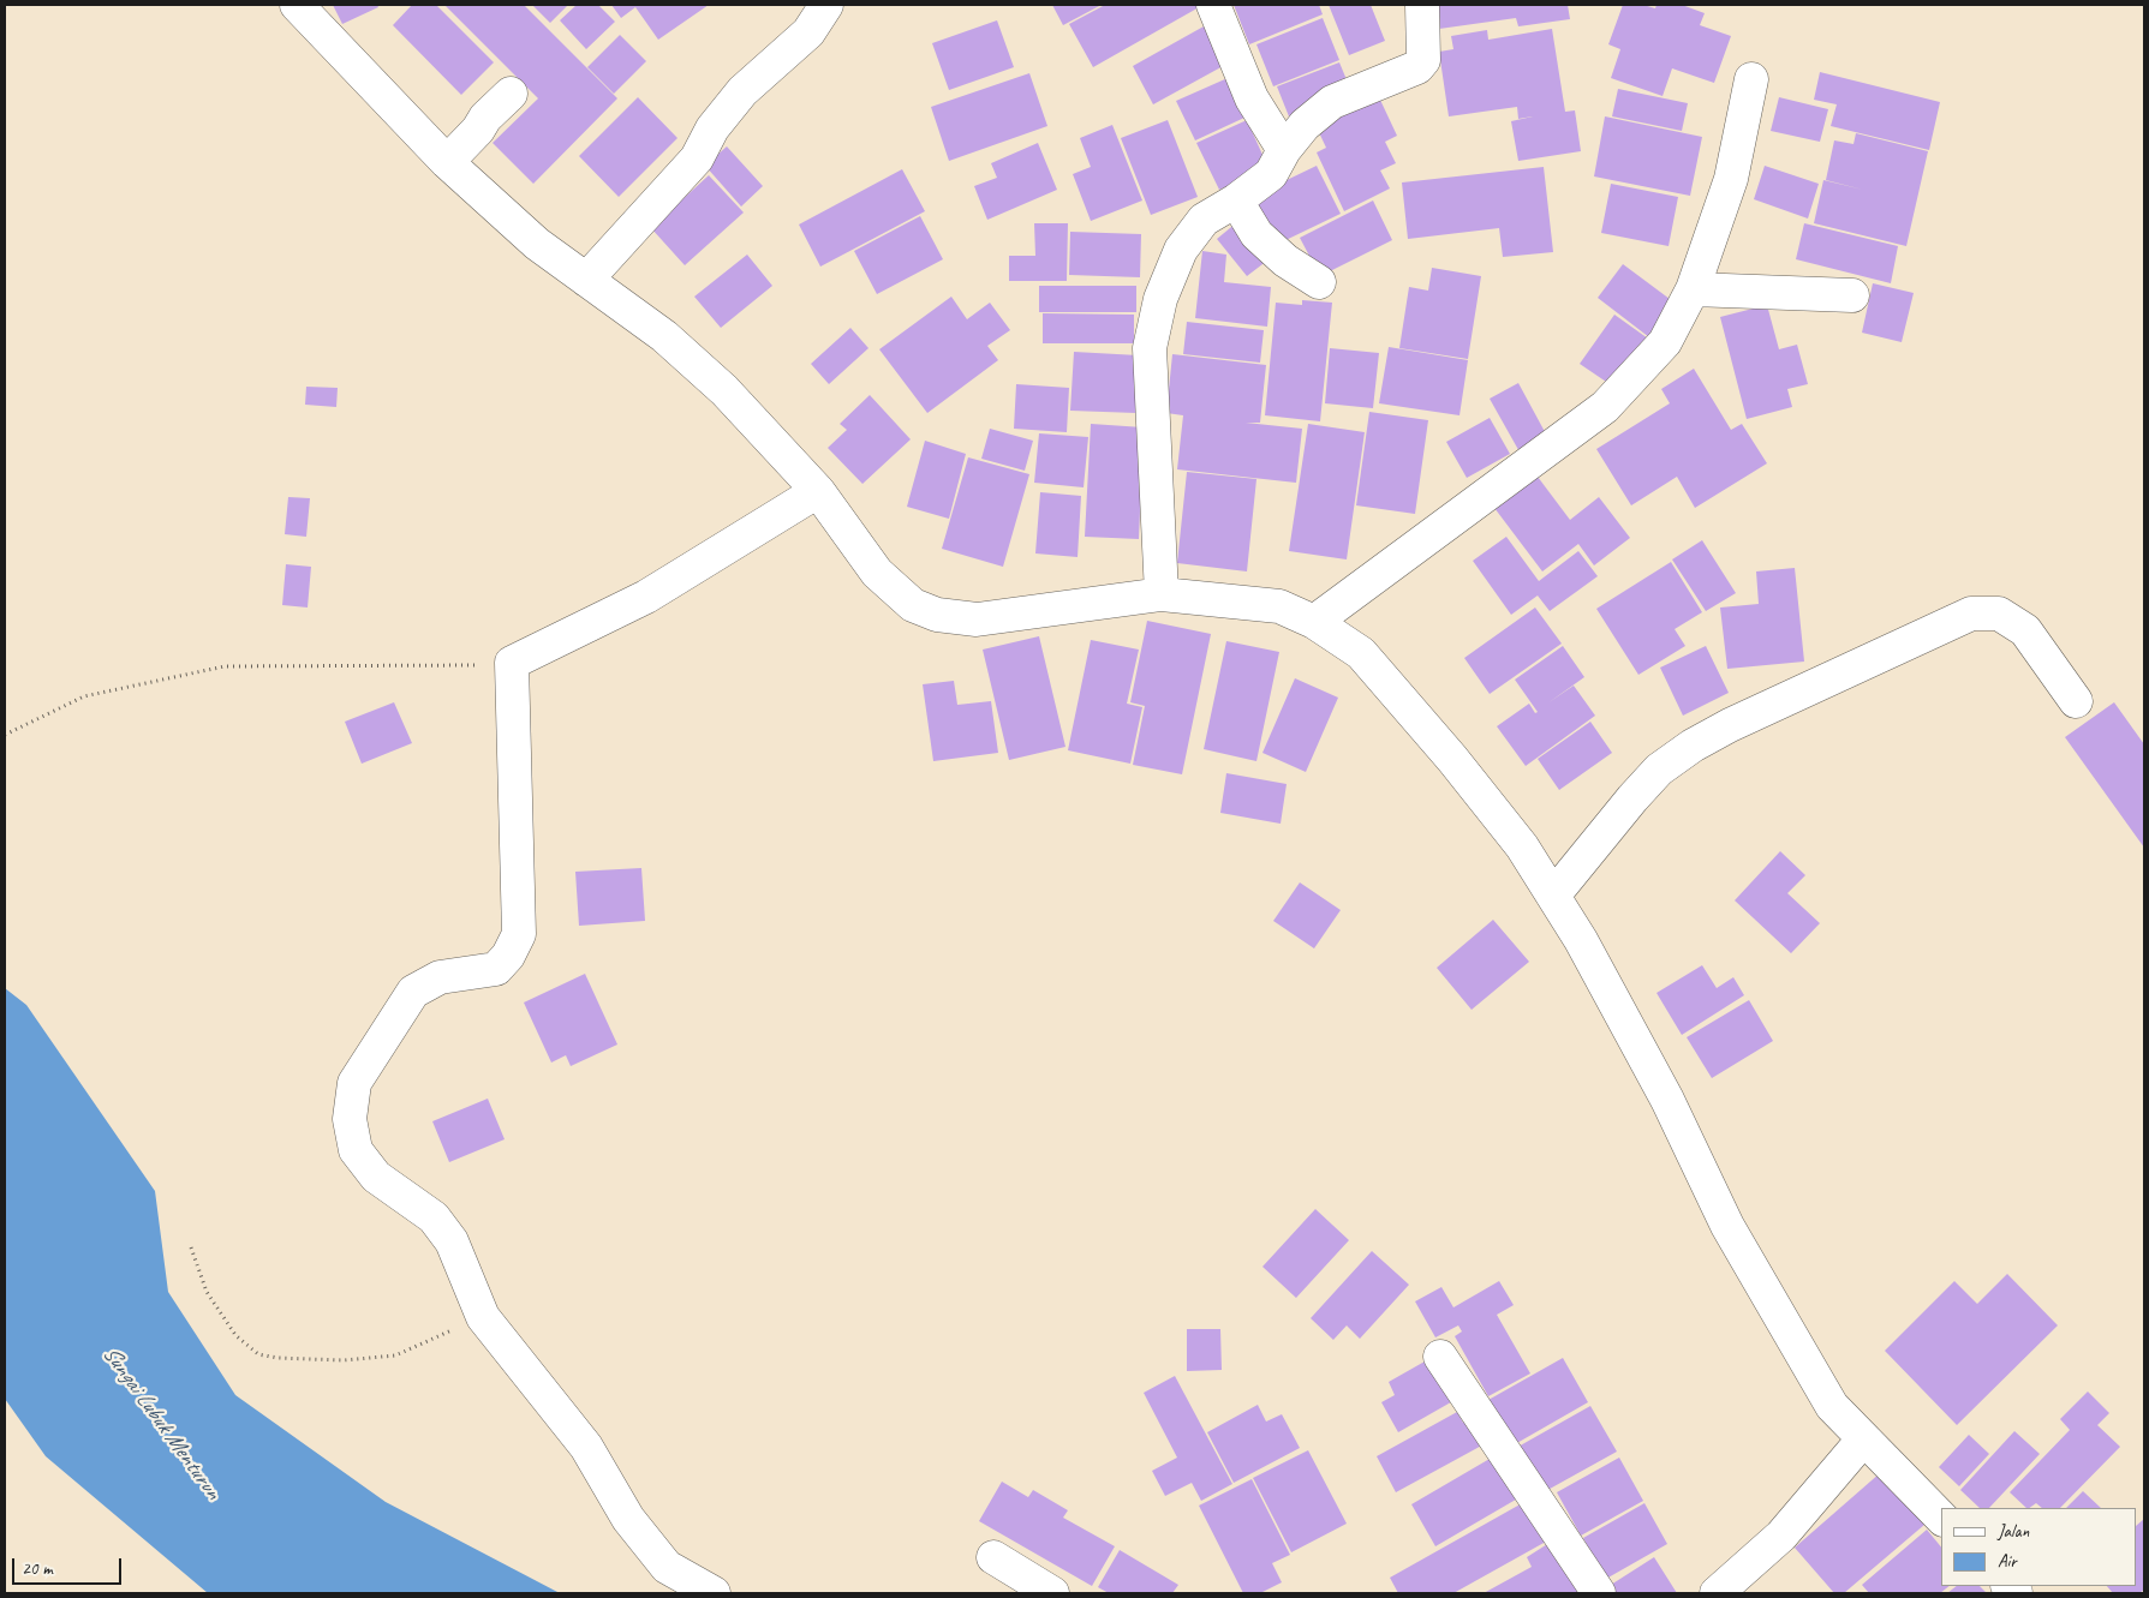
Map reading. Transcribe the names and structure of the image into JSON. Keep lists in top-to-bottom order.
{
  "water": ["Sungai Lubuk Menturun"],
  "legend": ["Jalan", "Air"],
  "scale_bar": "20 m"
}
